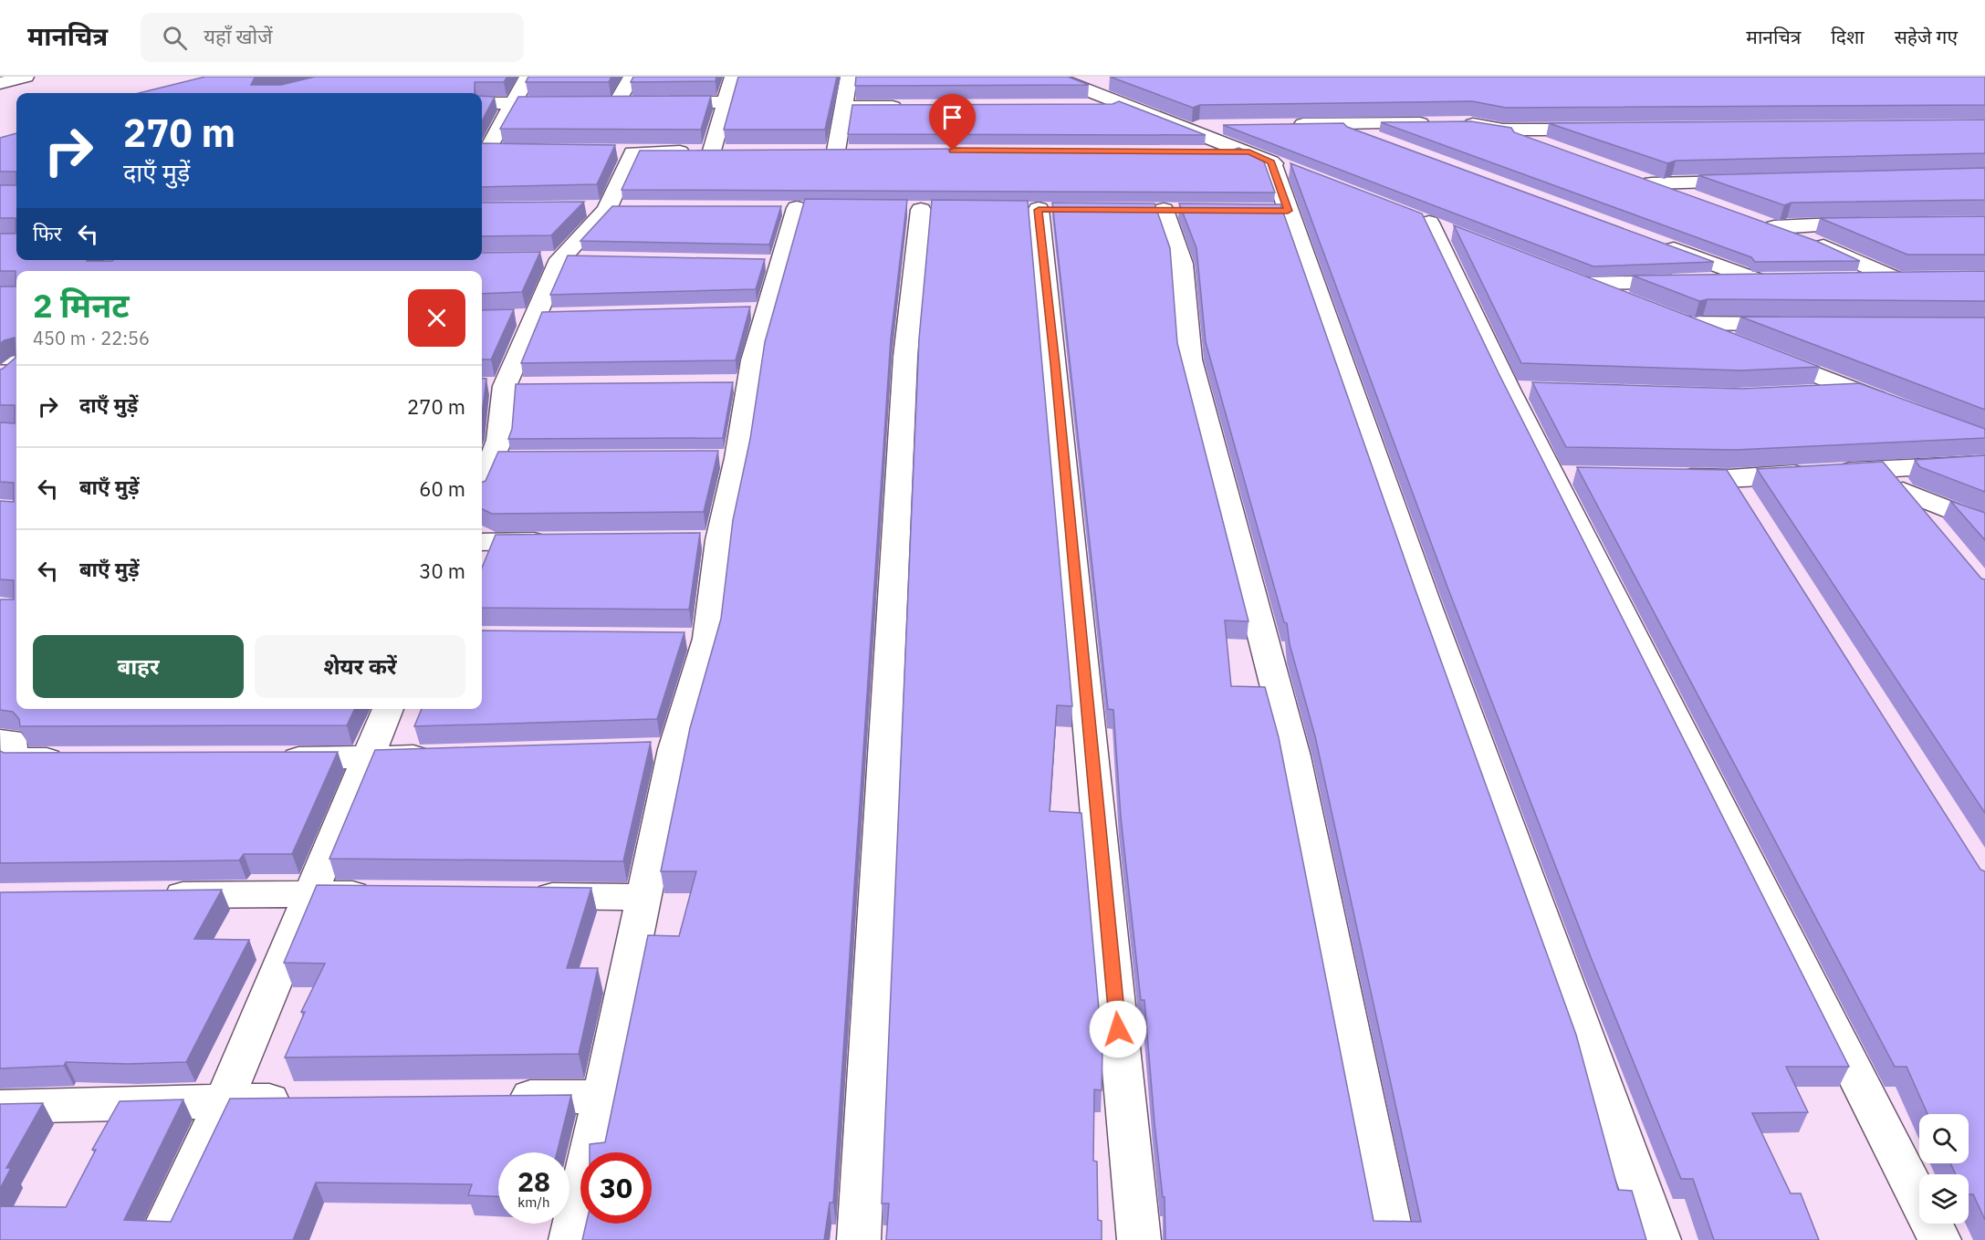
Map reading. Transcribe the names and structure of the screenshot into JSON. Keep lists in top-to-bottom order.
{
  "page": {
    "header": "मानचित्र",
    "search": "यहाँ खोजें",
    "nav": ["मानचित्र", "दिशा", "सहेजे गए"],
    "turn": ["270 m", "दाएँ मुड़ें"],
    "then": "फिर",
    "heading": ["2 मिनट", "450 m · 22:56"],
    "list": [
      {
        "name": "दाएँ मुड़ें",
        "value": "270 m"
      },
      {
        "name": "बाएँ मुड़ें",
        "value": "60 m"
      },
      {
        "name": "बाएँ मुड़ें",
        "value": "30 m"
      }
    ],
    "buttons": ["बाहर", "शेयर करें"],
    "speed": "28 km/h",
    "limit": "30"
  }
}
